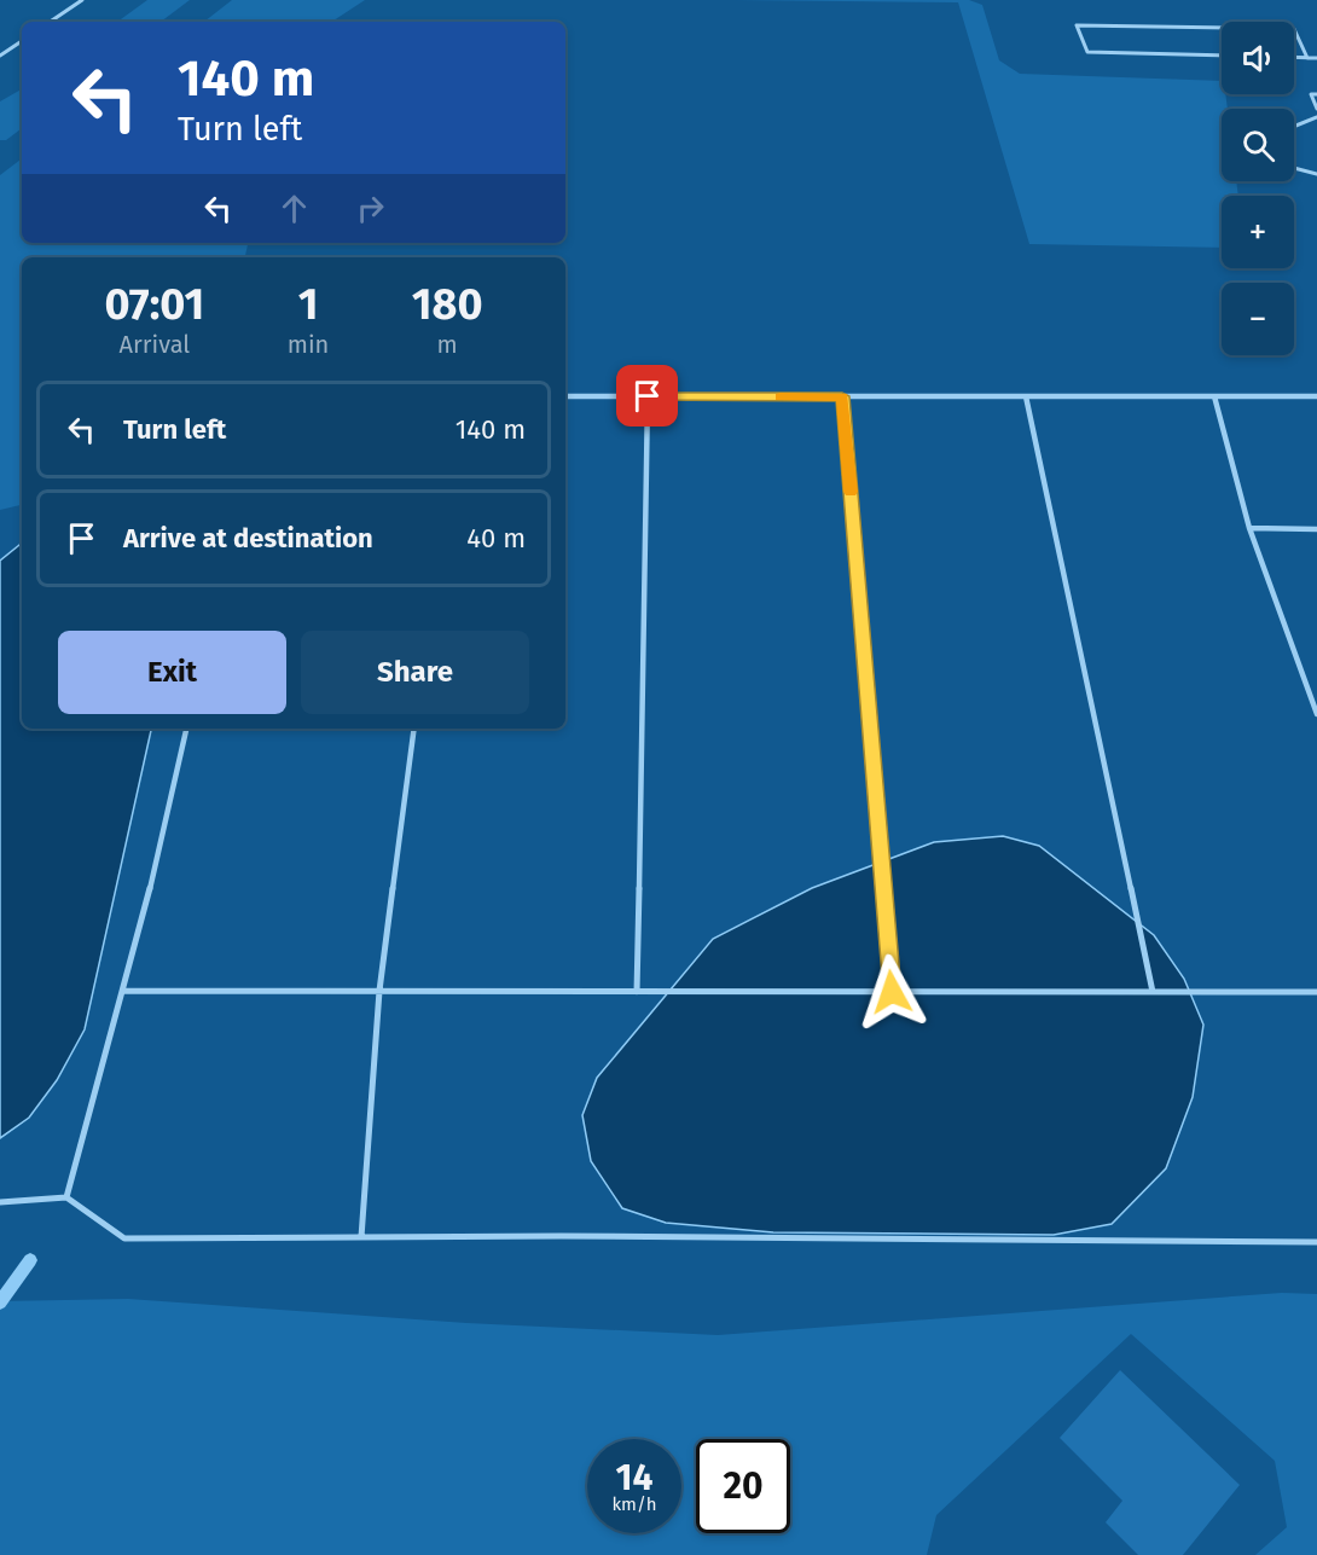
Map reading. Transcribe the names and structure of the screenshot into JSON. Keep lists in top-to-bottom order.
{
  "page": {
    "map_buttons": ["+", "−"],
    "turn": ["140 m", "Turn left"],
    "eta": [
      "07:01",
      "Arrival",
      "1",
      "min",
      "180",
      "m"
    ],
    "list": [
      {
        "name": "Turn left",
        "value": "140 m"
      },
      {
        "name": "Arrive at destination",
        "value": "40 m"
      }
    ],
    "buttons": ["Exit", "Share"],
    "speed": "14 km/h",
    "limit": "20"
  }
}
